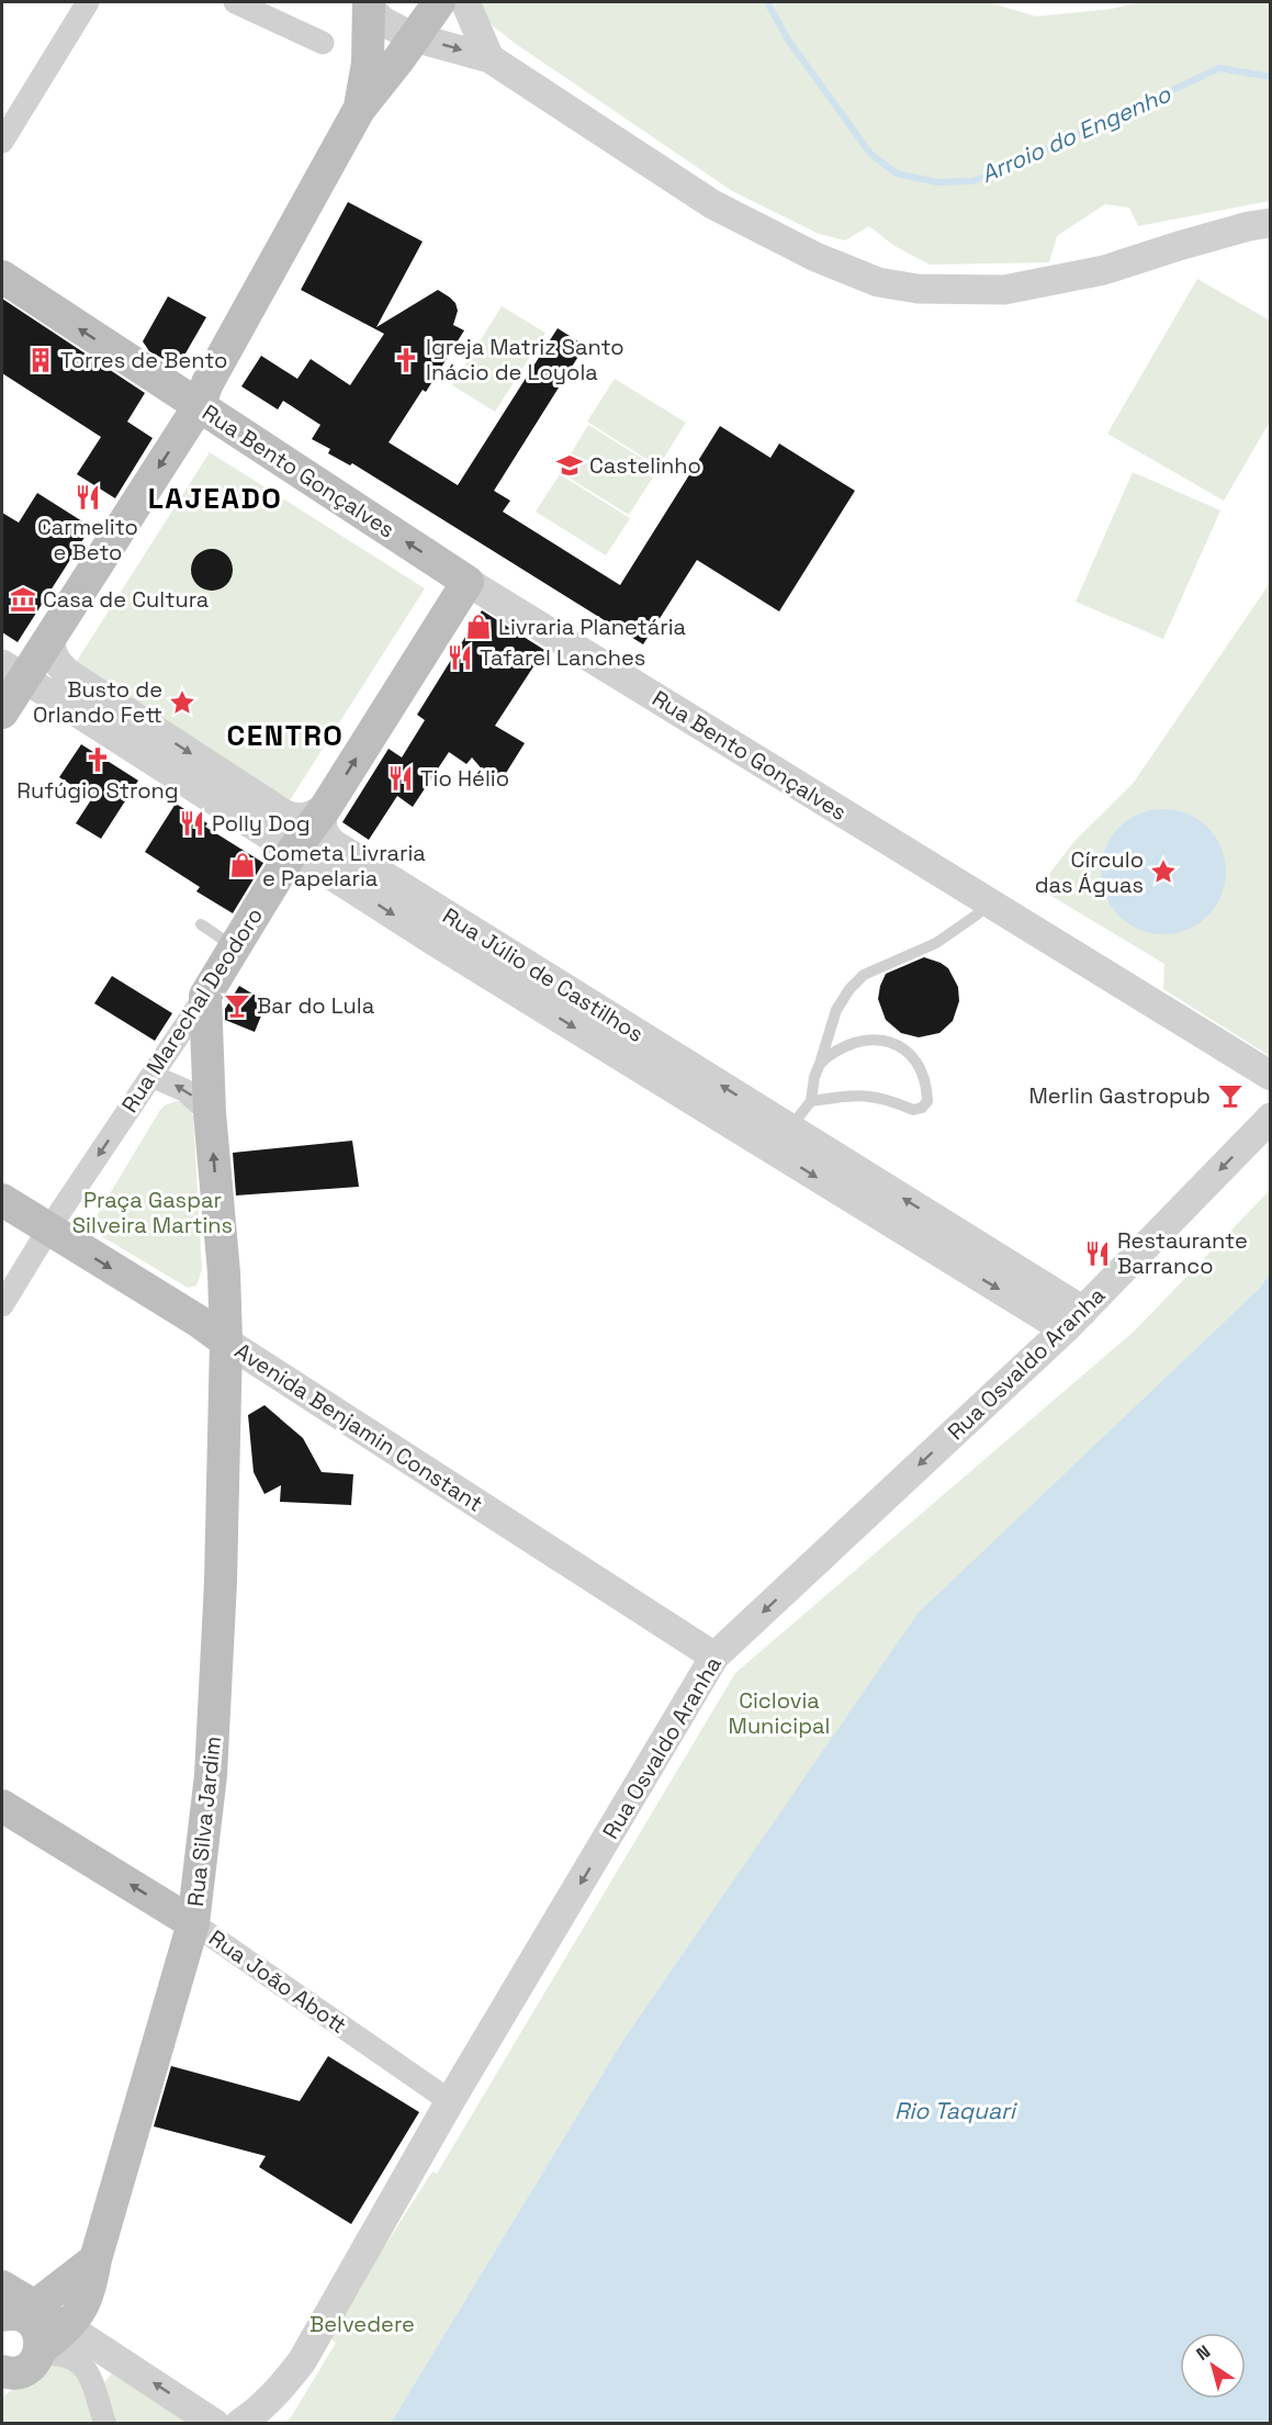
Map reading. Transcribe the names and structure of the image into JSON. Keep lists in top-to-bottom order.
{
  "streets": {
    "main road": [
      "Rua Bento Gonçalves",
      "Rua Marechal Deodoro",
      "Rua Silva Jardim",
      "Rua João Abott"
    ],
    "street": ["Rua Júlio de Castilhos", "Rua Osvaldo Aranha", "Avenida Benjamin Constant"]
  },
  "crossings": [
    ["Rua Bento Gonçalves", "Rua Marechal Deodoro"],
    ["Rua Júlio de Castilhos", "Rua Marechal Deodoro"],
    ["Rua Júlio de Castilhos", "Rua Osvaldo Aranha"],
    ["Rua Marechal Deodoro", "Rua Silva Jardim"],
    ["Rua Osvaldo Aranha", "Avenida Benjamin Constant"],
    ["Rua Osvaldo Aranha", "Rua João Abott"],
    ["Avenida Benjamin Constant", "Rua Silva Jardim"],
    ["Rua Silva Jardim", "Rua João Abott"]
  ],
  "one_way": ["Rua Bento Gonçalves", "Rua Osvaldo Aranha", "Rua João Abott"],
  "districts": ["LAJEADO", "CENTRO"],
  "water": ["Arroio do Engenho", "Rio Taquari"],
  "parks": ["Praça Gaspar Silveira Martins", "Ciclovia Municipal", "Belvedere"],
  "places": {
    "building": ["Torres de Bento"],
    "church": ["Igreja Matriz Santo Inácio de Loyola", "Rufúgio Strong"],
    "school or university": ["Castelinho"],
    "restaurant": [
      "Carmelito e Beto",
      "Tafarel Lanches",
      "Tio Hélio",
      "Polly Dog",
      "Restaurante Barranco"
    ],
    "museum": ["Casa de Cultura"],
    "shop": ["Livraria Planetária", "Cometa Livraria e Papelaria"],
    "place": ["Busto de Orlando Fett", "Círculo das Águas"],
    "bar": ["Bar do Lula", "Merlin Gastropub"]
  },
  "north": "top left"
}
